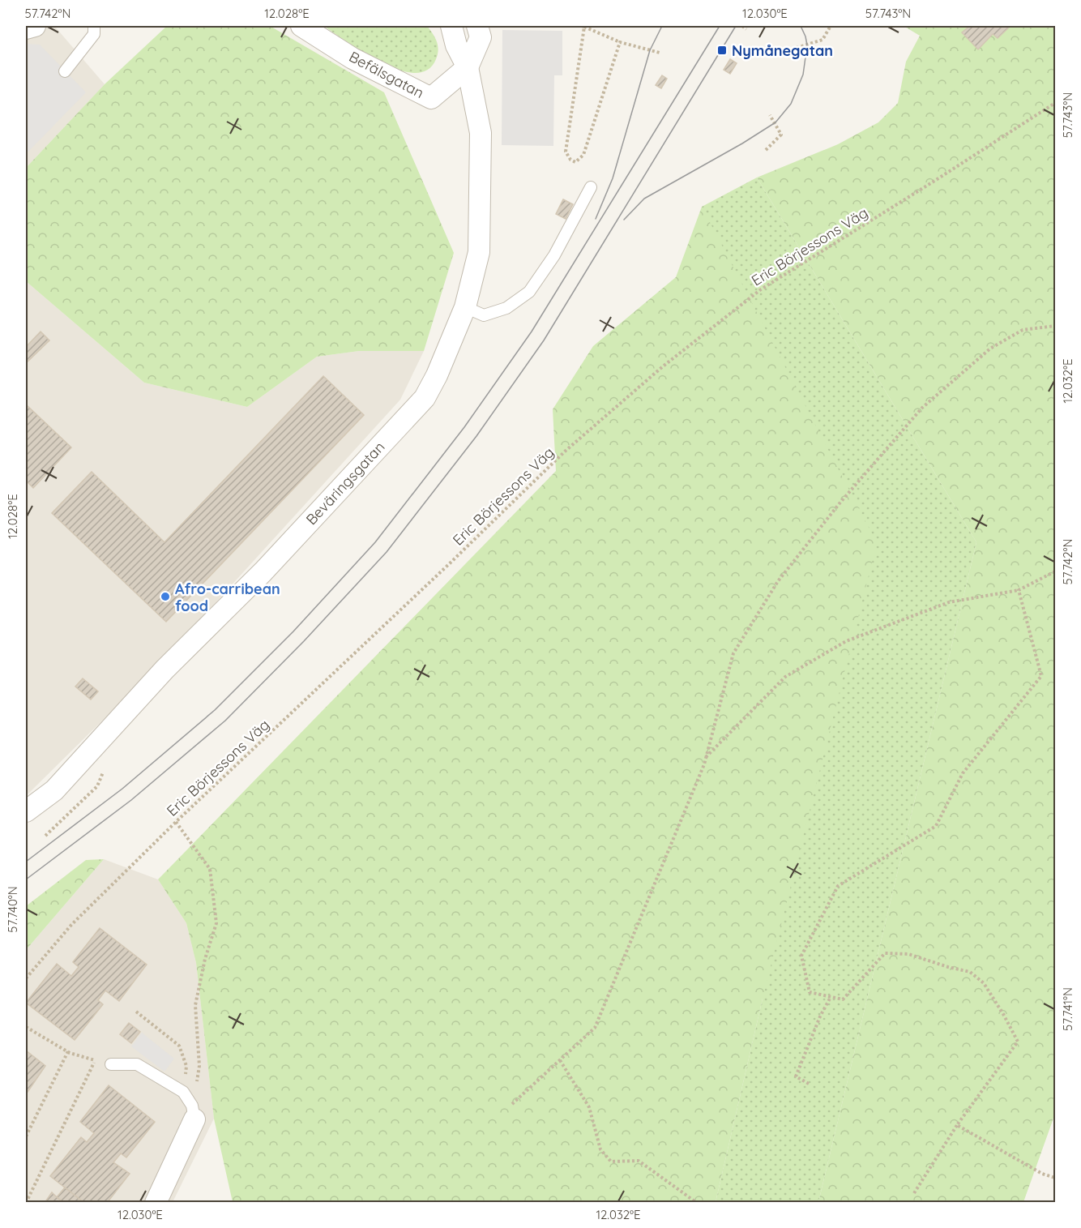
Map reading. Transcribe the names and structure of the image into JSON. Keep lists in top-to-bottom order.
{
  "streets": {
    "street": ["Befälsgatan", "Beväringsgatan"],
    "path": ["Eric Börjessons Väg"]
  },
  "crossings": [
    ["Befälsgatan", "Beväringsgatan"]
  ],
  "places": {
    "transit": ["Nymånegatan"],
    "other": ["Afro-carribean food"]
  },
  "coordinates": [
    "57.742°N",
    "12.028°E",
    "12.030°E",
    "57.743°N",
    "12.032°E",
    "57.740°N",
    "57.741°N"
  ]
}
